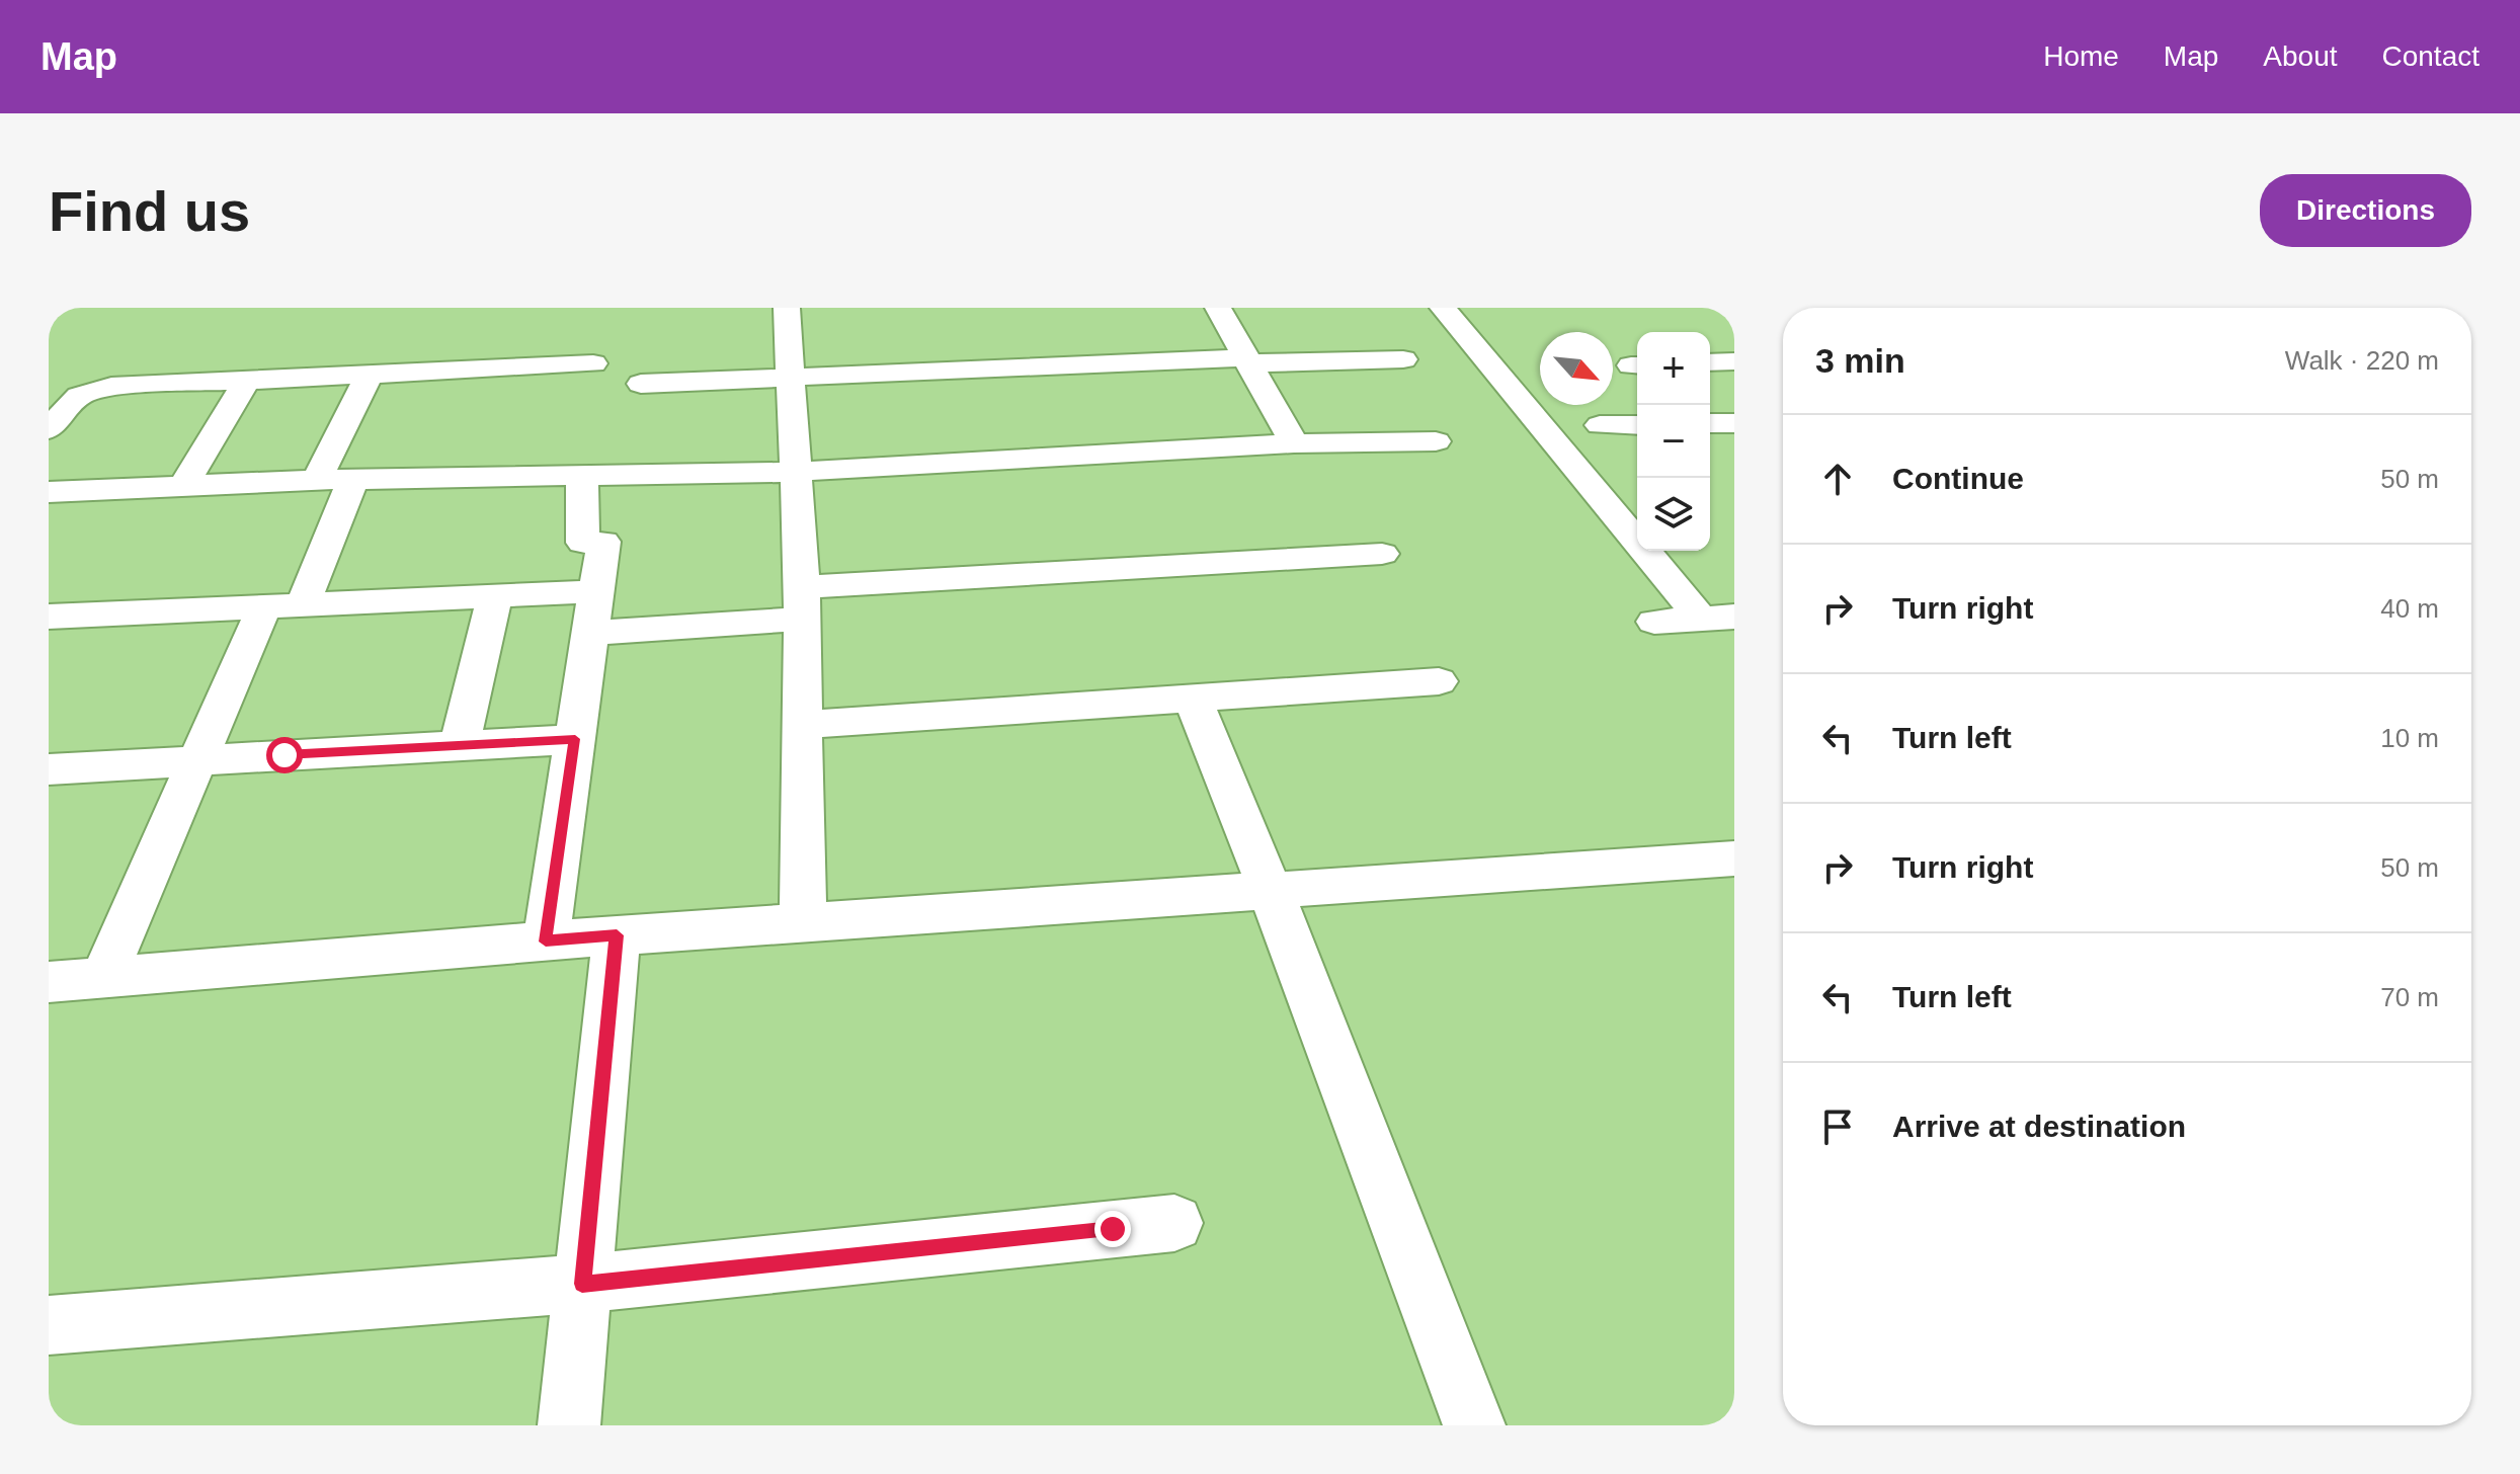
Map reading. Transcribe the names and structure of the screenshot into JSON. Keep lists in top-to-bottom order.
{
  "north": "bottom right",
  "page": {
    "header": "Map",
    "nav": [
      "Home",
      "Map",
      "About",
      "Contact"
    ],
    "buttons": "Directions",
    "title": "Find us",
    "heading": ["3 min", "Walk · 220 m"],
    "map_buttons": ["+", "−"],
    "list": [
      ["Continue", "50 m"],
      ["Turn right", "40 m"],
      ["Turn left", "10 m"],
      ["Turn right", "50 m"],
      ["Turn left", "70 m"],
      "Arrive at destination"
    ]
  }
}
